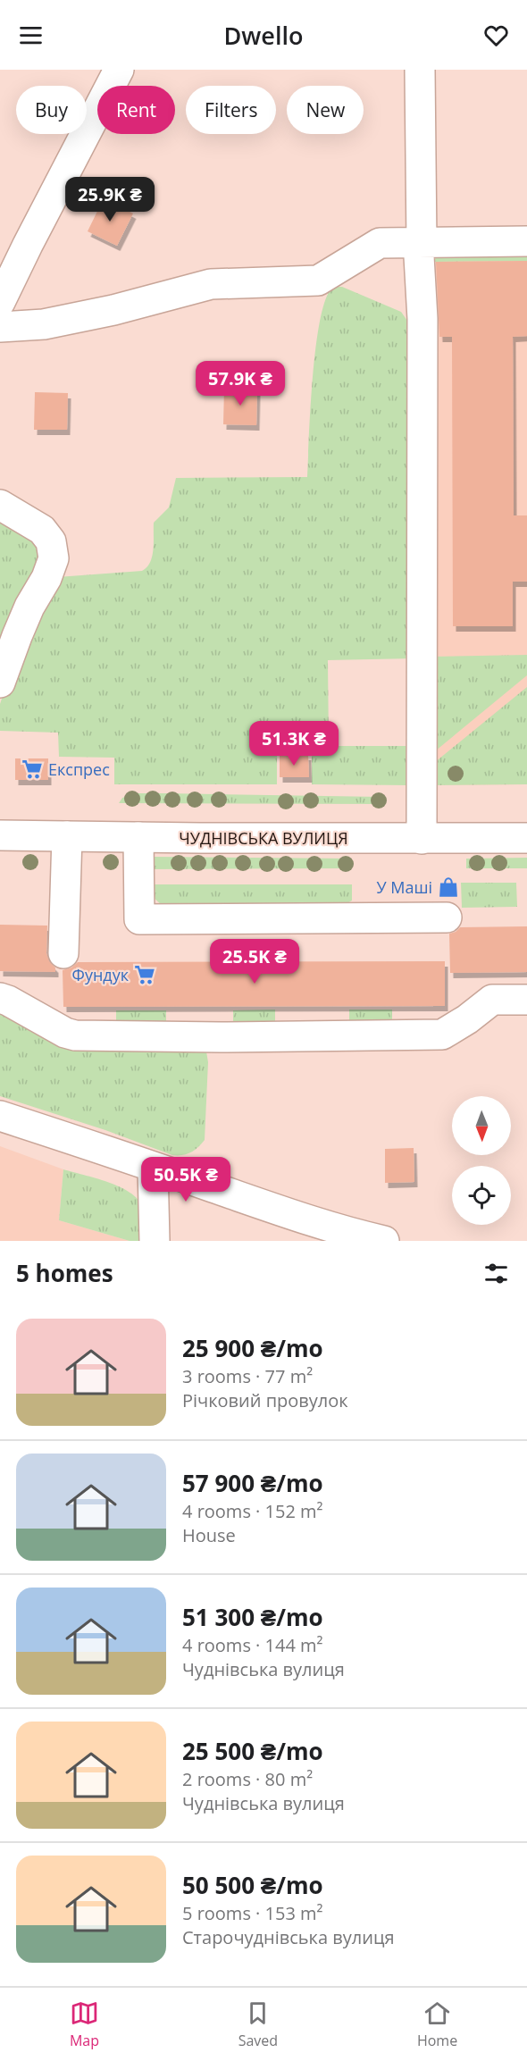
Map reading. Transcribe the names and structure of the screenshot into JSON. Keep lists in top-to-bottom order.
{
  "streets": {
    "main road": ["ЧУДНІВСЬКА ВУЛИЦЯ"]
  },
  "places": {
    "supermarket": ["Експрес", "Фундук"],
    "shop": ["У Маші"]
  },
  "north": "bottom",
  "page": {
    "header": "Dwello",
    "chip": [
      "Buy",
      "Rent",
      "Filters",
      "New"
    ],
    "price": [
      "25.9K ₴",
      "57.9K ₴",
      "51.3K ₴",
      "25.5K ₴",
      "50.5K ₴"
    ],
    "heading": "5 homes",
    "list": [
      {
        "name": "25 900 ₴/mo",
        "note": "3 rooms · 77 m² · Річковий провулок"
      },
      {
        "name": "57 900 ₴/mo",
        "note": "4 rooms · 152 m² · House"
      },
      {
        "name": "51 300 ₴/mo",
        "note": "4 rooms · 144 m² · Чуднівська вулиця"
      },
      {
        "name": "25 500 ₴/mo",
        "note": "2 rooms · 80 m² · Чуднівська вулиця"
      },
      {
        "name": "50 500 ₴/mo",
        "note": "5 rooms · 153 m² · Старочуднівська вулиця"
      }
    ],
    "tabs": ["Map", "Saved", "Home"]
  }
}
